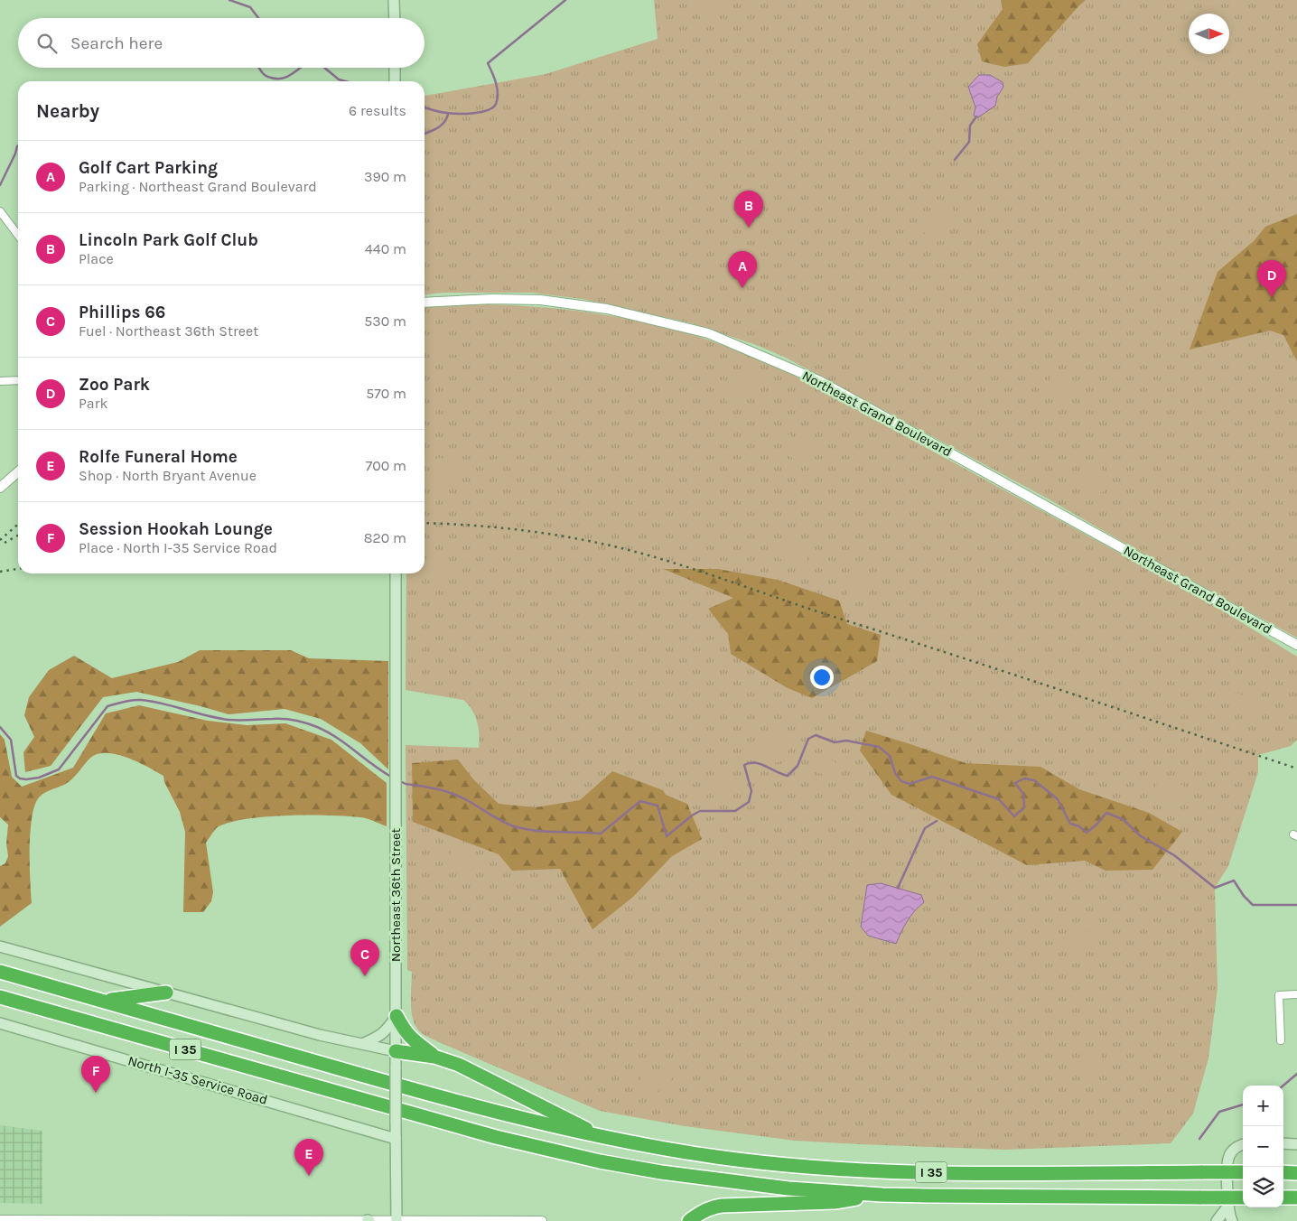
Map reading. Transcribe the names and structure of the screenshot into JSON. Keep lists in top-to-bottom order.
{
  "streets": {
    "highway": ["I 35"],
    "main road": ["Northeast 36th Street", "North I-35 Service Road"],
    "street": ["Northeast Grand Boulevard"]
  },
  "crossings": [
    ["Northeast 36th Street", "North I-35 Service Road"]
  ],
  "north": "right",
  "page": {
    "search": "Search here",
    "heading": ["Nearby", "6 results"],
    "list": [
      {
        "mark": "A",
        "name": "Golf Cart Parking",
        "note": "Parking · Northeast Grand Boulevard",
        "value": "390 m"
      },
      {
        "mark": "B",
        "name": "Lincoln Park Golf Club",
        "note": "Place",
        "value": "440 m"
      },
      {
        "mark": "C",
        "name": "Phillips 66",
        "note": "Fuel · Northeast 36th Street",
        "value": "530 m"
      },
      {
        "mark": "D",
        "name": "Zoo Park",
        "note": "Park",
        "value": "570 m"
      },
      {
        "mark": "E",
        "name": "Rolfe Funeral Home",
        "note": "Shop · North Bryant Avenue",
        "value": "700 m"
      },
      {
        "mark": "F",
        "name": "Session Hookah Lounge",
        "note": "Place · North I-35 Service Road",
        "value": "820 m"
      }
    ],
    "pins": [
      "B",
      "A",
      "D",
      "C",
      "F",
      "E"
    ],
    "map_buttons": ["+", "−"]
  }
}
